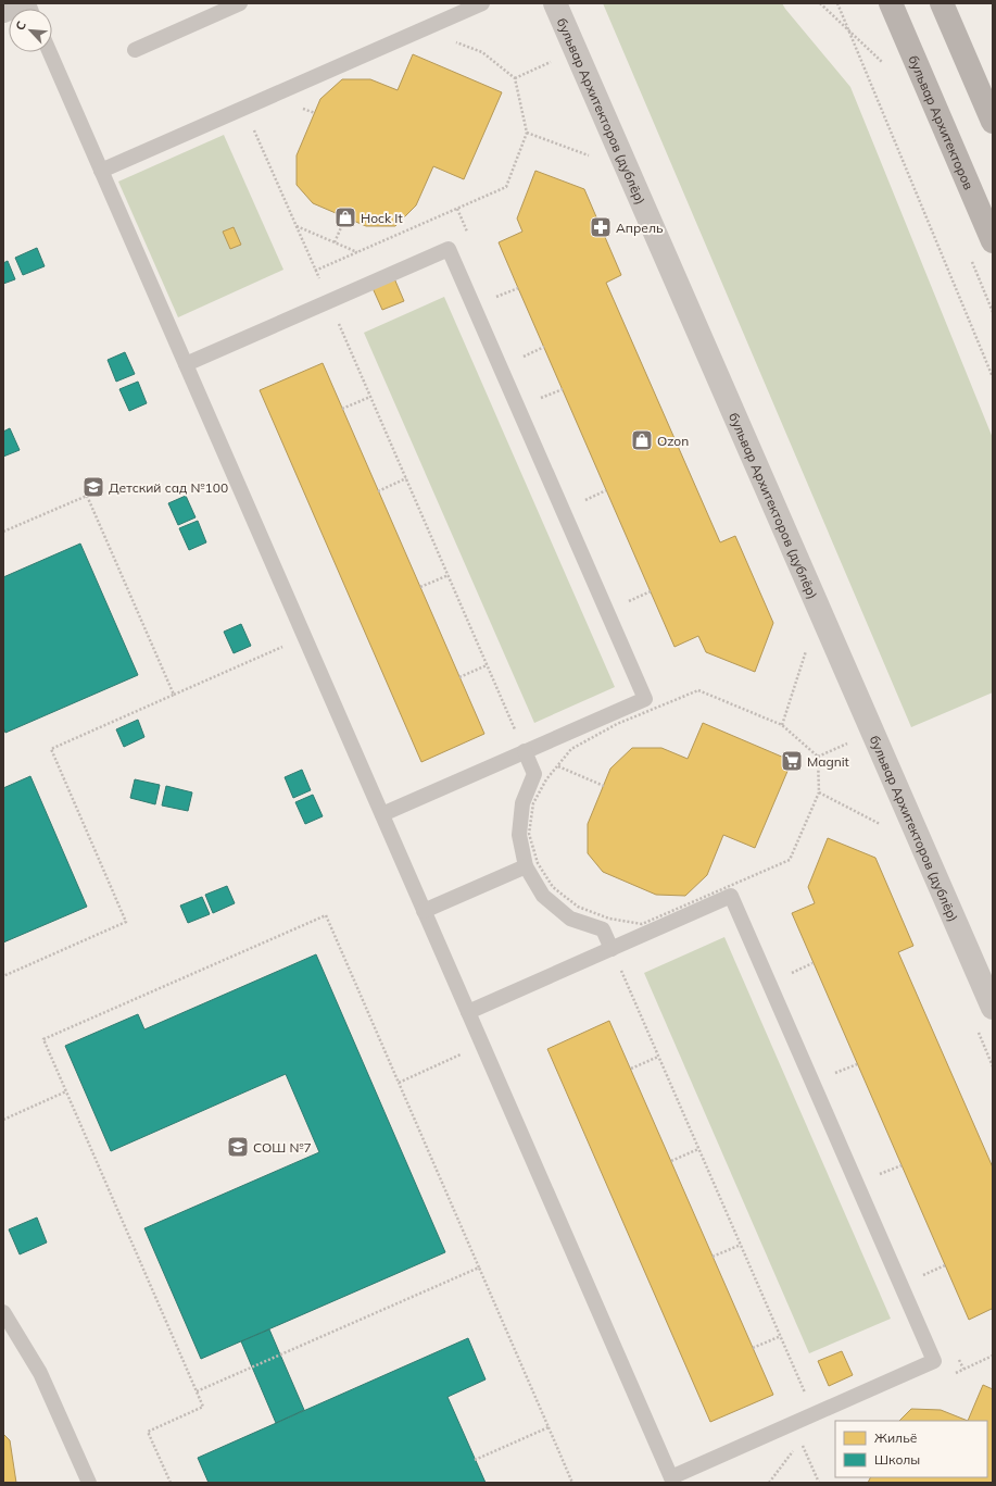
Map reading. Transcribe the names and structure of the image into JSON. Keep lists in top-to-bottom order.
{
  "streets": {
    "main road": ["бульвар Архитекторов"],
    "street": ["бульвар Архитекторов (дублёр)"]
  },
  "places": {
    "shop": ["Hock It", "Ozon"],
    "pharmacy": ["Апрель"],
    "school or university": ["Детский сад №100", "СОШ №7"],
    "supermarket": ["Magnit"]
  },
  "legend": ["Жильё", "Школы"],
  "north": "top left"
}
